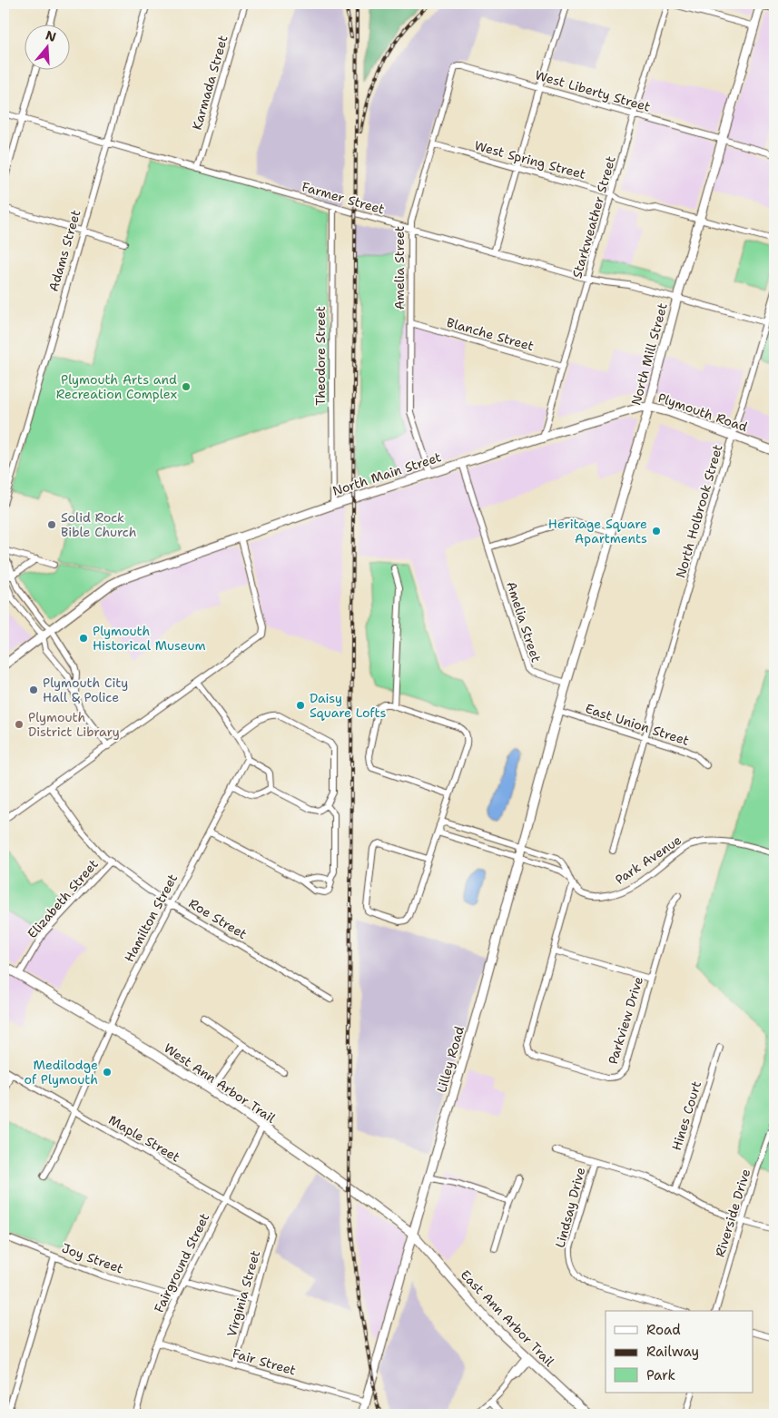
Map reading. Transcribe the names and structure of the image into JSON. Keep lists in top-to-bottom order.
{
  "streets": {
    "street": [
      "Karmada Street",
      "West Liberty Street",
      "West Spring Street",
      "Farmer Street",
      "Starkweather Street",
      "Adams Street",
      "Amelia Street",
      "Blanche Street",
      "North Mill Street",
      "Theodore Street",
      "Plymouth Road",
      "North Main Street",
      "North Holbrook Street",
      "East Union Street",
      "Park Avenue",
      "Elizabeth Street",
      "Hamilton Street",
      "Roe Street",
      "Parkview Drive",
      "Lilley Road",
      "West Ann Arbor Trail",
      "Hines Court",
      "Maple Street",
      "Lindsay Drive",
      "Riverside Drive",
      "Joy Street",
      "Fairground Street",
      "Virginia Street",
      "East Ann Arbor Trail",
      "Fair Street"
    ]
  },
  "crossings": [
    ["Karmada Street", "Farmer Street"],
    ["West Liberty Street", "Starkweather Street"],
    ["West Liberty Street", "Amelia Street"],
    ["West Liberty Street", "North Mill Street"],
    ["West Spring Street", "Starkweather Street"],
    ["West Spring Street", "Amelia Street"],
    ["West Spring Street", "North Mill Street"],
    ["Farmer Street", "Starkweather Street"],
    ["Farmer Street", "Adams Street"],
    ["Farmer Street", "Amelia Street"],
    ["Farmer Street", "North Mill Street"],
    ["Farmer Street", "Theodore Street"],
    ["Farmer Street", "North Holbrook Street"],
    ["Starkweather Street", "Blanche Street"],
    ["Starkweather Street", "North Main Street"],
    ["Amelia Street", "Blanche Street"],
    ["Amelia Street", "North Mill Street"],
    ["Amelia Street", "North Main Street"],
    ["North Mill Street", "Plymouth Road"],
    ["North Mill Street", "North Main Street"],
    ["North Mill Street", "East Union Street"],
    ["North Mill Street", "Lilley Road"],
    ["Theodore Street", "North Main Street"],
    ["Plymouth Road", "North Main Street"],
    ["Plymouth Road", "North Holbrook Street"],
    ["North Holbrook Street", "East Union Street"],
    ["East Union Street", "Lilley Road"],
    ["Park Avenue", "Parkview Drive"],
    ["Park Avenue", "Lilley Road"],
    ["Elizabeth Street", "Roe Street"],
    ["Elizabeth Street", "West Ann Arbor Trail"],
    ["Hamilton Street", "Roe Street"],
    ["Hamilton Street", "West Ann Arbor Trail"],
    ["Hamilton Street", "Maple Street"],
    ["Lilley Road", "West Ann Arbor Trail"],
    ["Lilley Road", "East Ann Arbor Trail"],
    ["Lilley Road", "Fair Street"],
    ["West Ann Arbor Trail", "Fairground Street"],
    ["West Ann Arbor Trail", "East Ann Arbor Trail"],
    ["Maple Street", "Fairground Street"],
    ["Maple Street", "Virginia Street"],
    ["Joy Street", "Fairground Street"],
    ["Fairground Street", "Fair Street"],
    ["Virginia Street", "Fair Street"]
  ],
  "places": [
    "Plymouth Arts and Recreation Complex",
    "Solid Rock Bible Church",
    "Heritage Square Apartments",
    "Plymouth Historical Museum",
    "Plymouth City Hall & Police",
    "Daisy Square Lofts",
    "Plymouth District Library",
    "Medilodge of Plymouth"
  ],
  "legend": ["Road", "Railway", "Park"],
  "north": "top"
}
